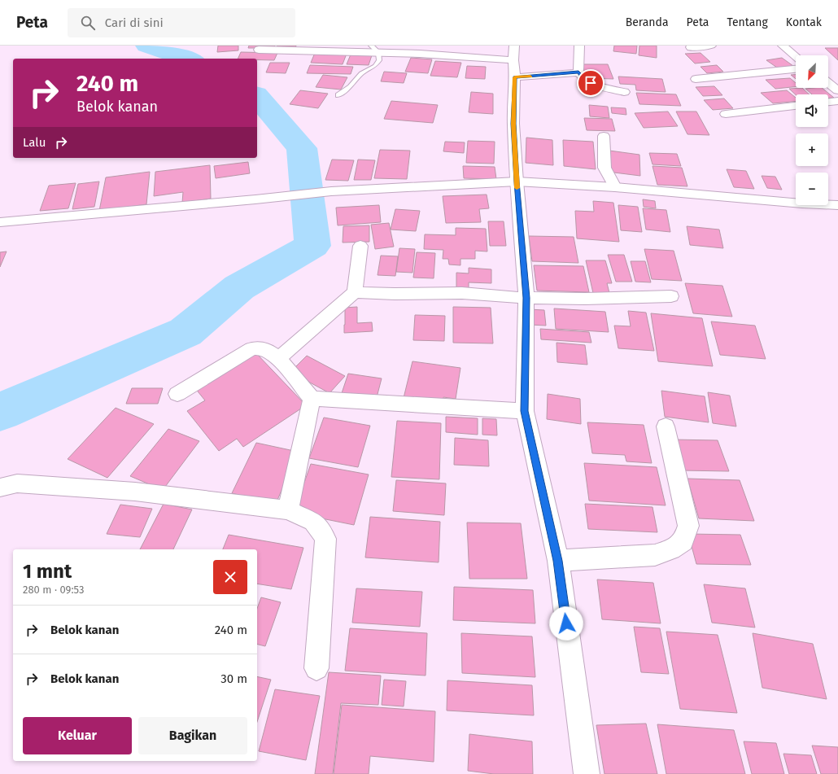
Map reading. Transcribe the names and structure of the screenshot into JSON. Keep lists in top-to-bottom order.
{
  "north": "bottom left",
  "page": {
    "header": "Peta",
    "search": "Cari di sini",
    "nav": [
      "Beranda",
      "Peta",
      "Tentang",
      "Kontak"
    ],
    "map_buttons": ["+", "−"],
    "turn": ["240 m", "Belok kanan"],
    "then": "Lalu",
    "heading": ["1 mnt", "280 m · 09:53"],
    "list": [
      {
        "name": "Belok kanan",
        "value": "240 m"
      },
      {
        "name": "Belok kanan",
        "value": "30 m"
      }
    ],
    "buttons": ["Keluar", "Bagikan"]
  }
}
